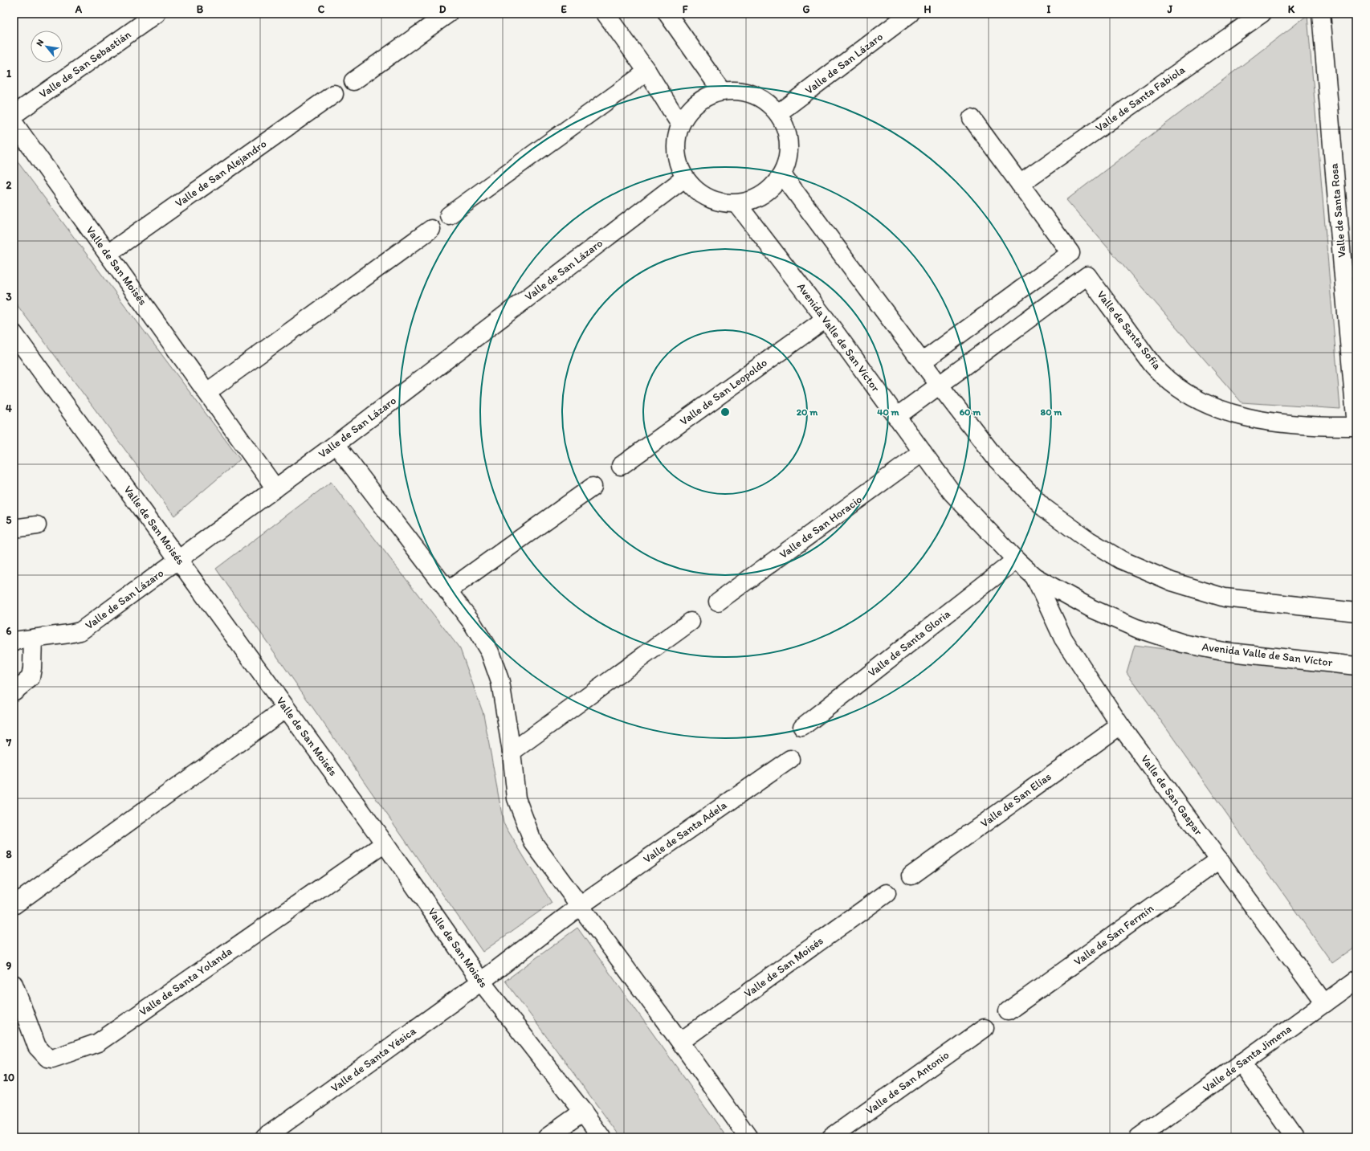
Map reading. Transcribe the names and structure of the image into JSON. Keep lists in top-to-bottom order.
{
  "streets": {
    "street": [
      "Valle de San Lázaro",
      "Valle de San Sebastián",
      "Valle de Santa Fabiola",
      "Valle de San Alejandro",
      "Valle de Santa Rosa",
      "Valle de San Moisés",
      "Valle de Santa Sofía",
      "Avenida Valle de San Víctor",
      "Valle de San Leopoldo",
      "Valle de San Horacio",
      "Valle de Santa Gloria",
      "Valle de San Gaspar",
      "Valle de San Elías",
      "Valle de Santa Adela",
      "Valle de San Fermín",
      "Valle de Santa Yolanda",
      "Valle de Santa Jimena",
      "Valle de Santa Yésica",
      "Valle de San Antonio"
    ]
  },
  "crossings": [
    ["Valle de San Lázaro", "Valle de San Moisés"],
    ["Valle de San Lázaro", "Avenida Valle de San Víctor"],
    ["Valle de San Alejandro", "Valle de San Moisés"],
    ["Valle de Santa Rosa", "Valle de Santa Sofía"],
    ["Valle de San Moisés", "Valle de Santa Adela"],
    ["Valle de San Moisés", "Valle de Santa Yolanda"],
    ["Valle de San Moisés", "Valle de Santa Yésica"],
    ["Avenida Valle de San Víctor", "Valle de San Leopoldo"],
    ["Avenida Valle de San Víctor", "Valle de San Horacio"],
    ["Avenida Valle de San Víctor", "Valle de Santa Gloria"],
    ["Avenida Valle de San Víctor", "Valle de San Gaspar"],
    ["Valle de San Gaspar", "Valle de San Elías"],
    ["Valle de San Gaspar", "Valle de San Fermín"],
    ["Valle de San Gaspar", "Valle de Santa Jimena"],
    ["Valle de Santa Adela", "Valle de Santa Yésica"]
  ],
  "north": "top left",
  "grid": {
    "columns": [
      "A",
      "B",
      "C",
      "D",
      "E",
      "F",
      "G",
      "H",
      "I",
      "J",
      "K"
    ],
    "rows": [
      "1",
      "2",
      "3",
      "4",
      "5",
      "6",
      "7",
      "8",
      "9",
      "10"
    ]
  },
  "rings": [
    "20 m",
    "40 m",
    "60 m",
    "80 m"
  ]
}
